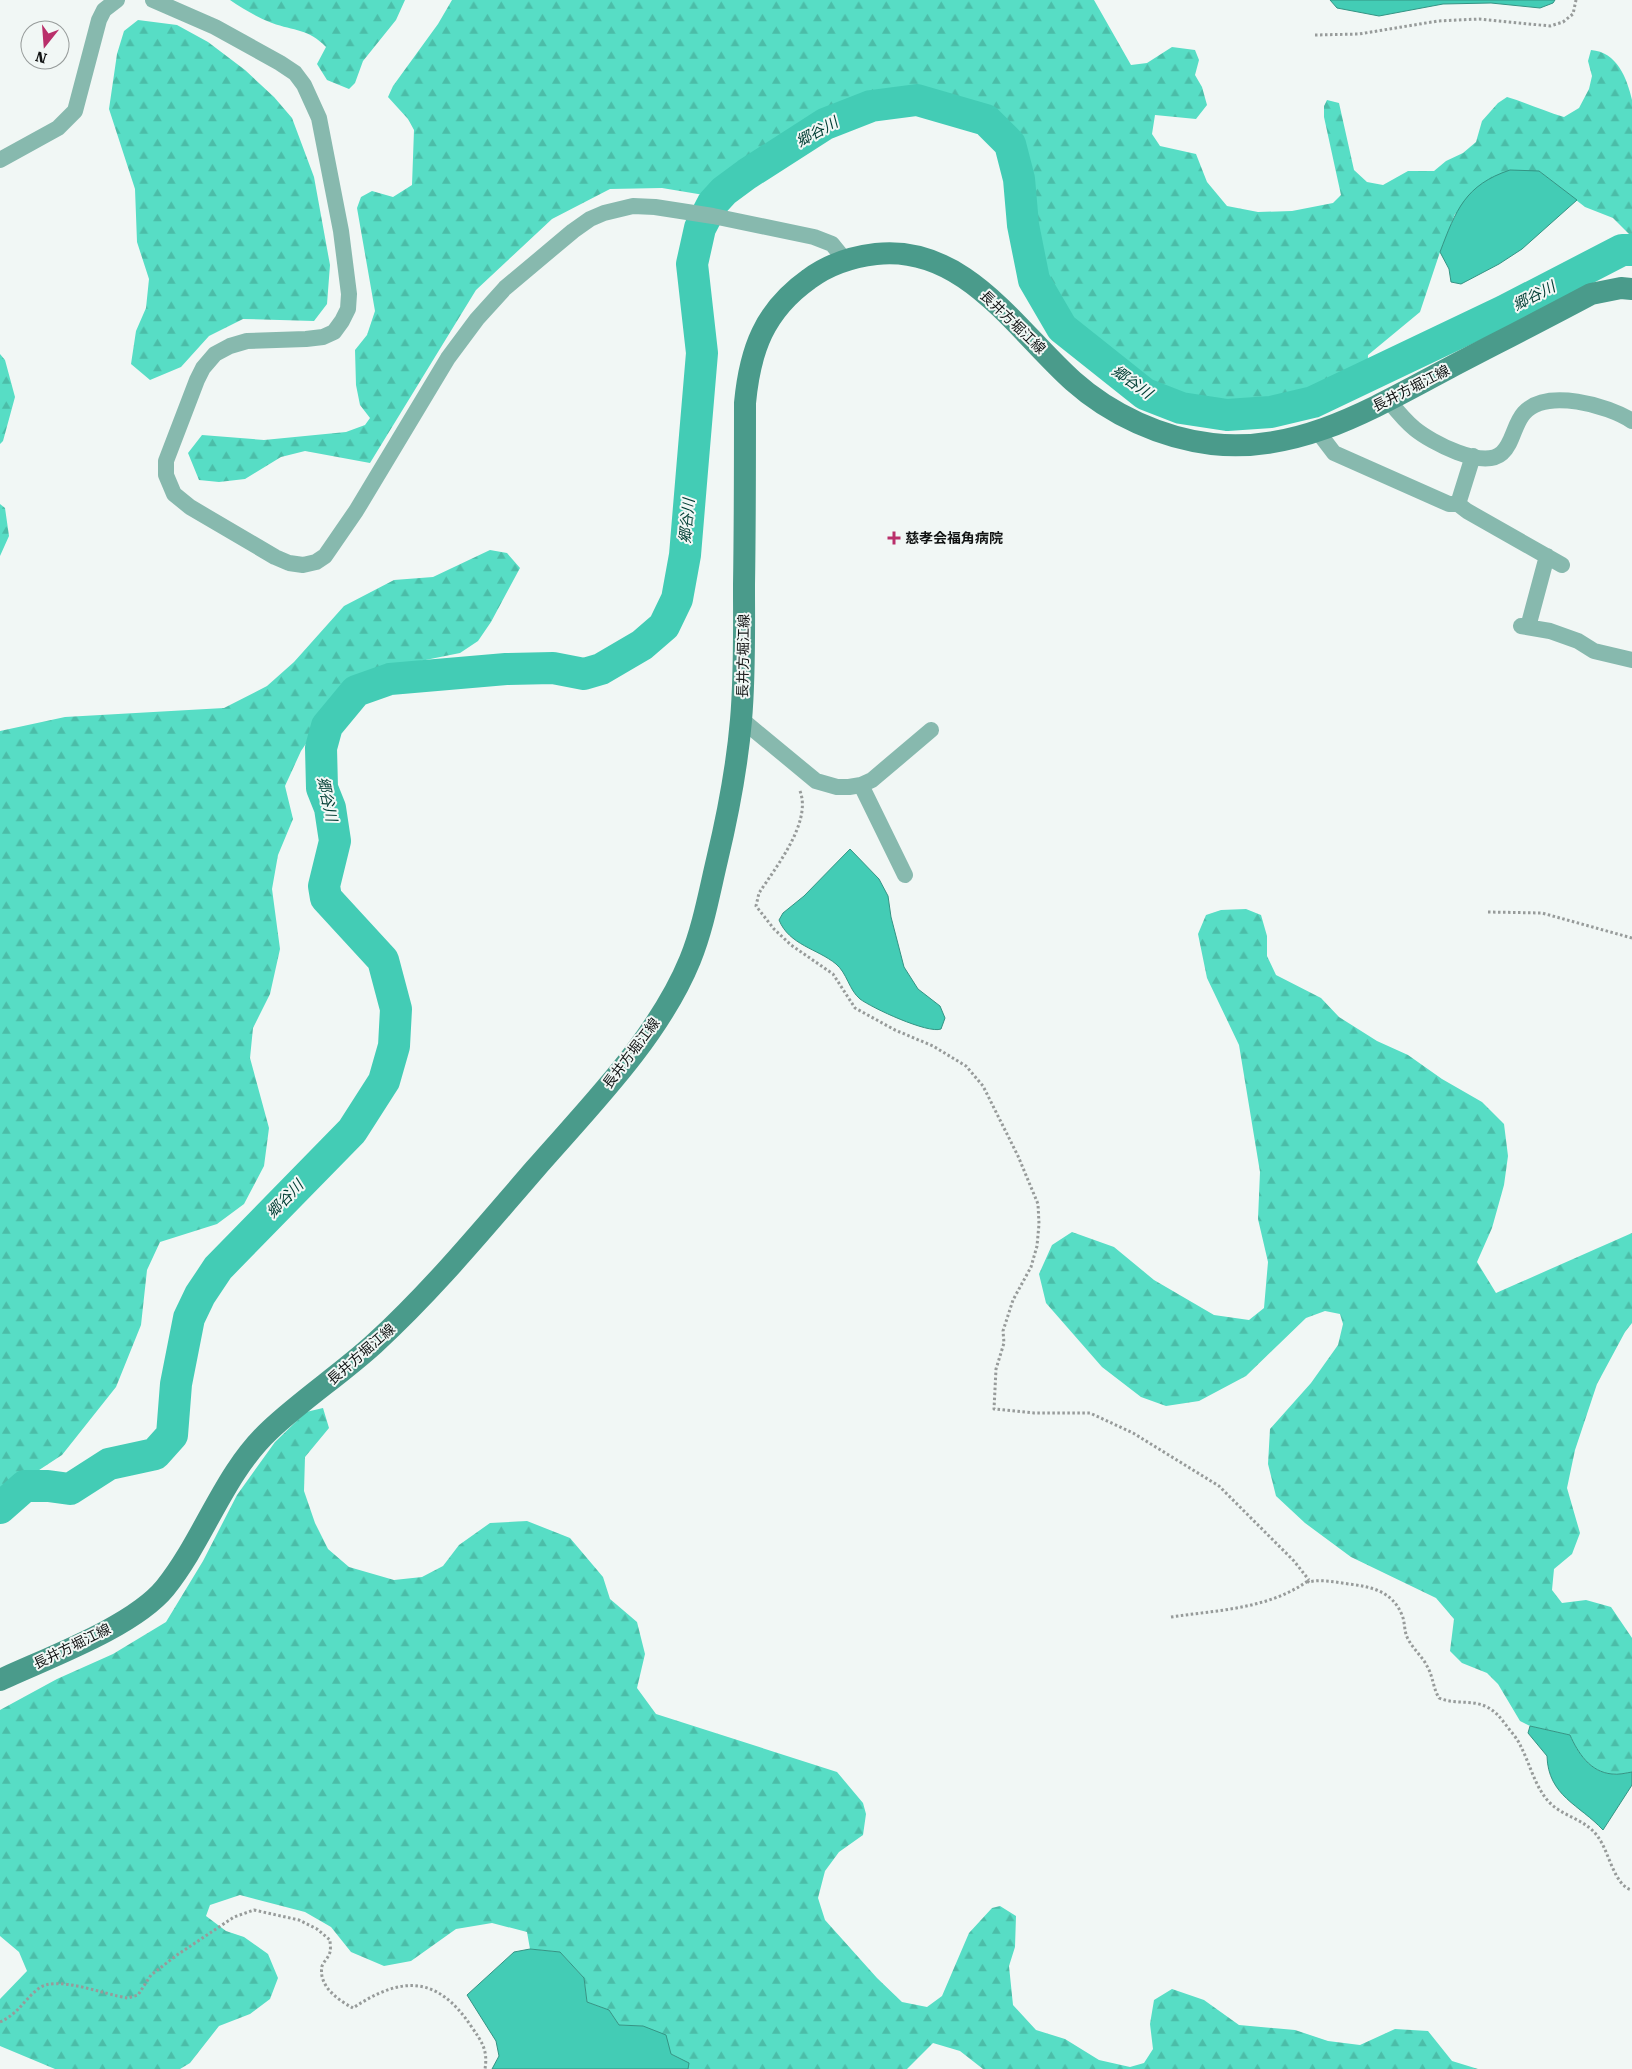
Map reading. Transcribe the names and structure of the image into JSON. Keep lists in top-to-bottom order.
{
  "streets": {
    "main road": ["長井方堀江線"]
  },
  "water": ["郷谷川"],
  "places": {
    "health": ["慈孝会福角病院"]
  },
  "north": "bottom"
}
